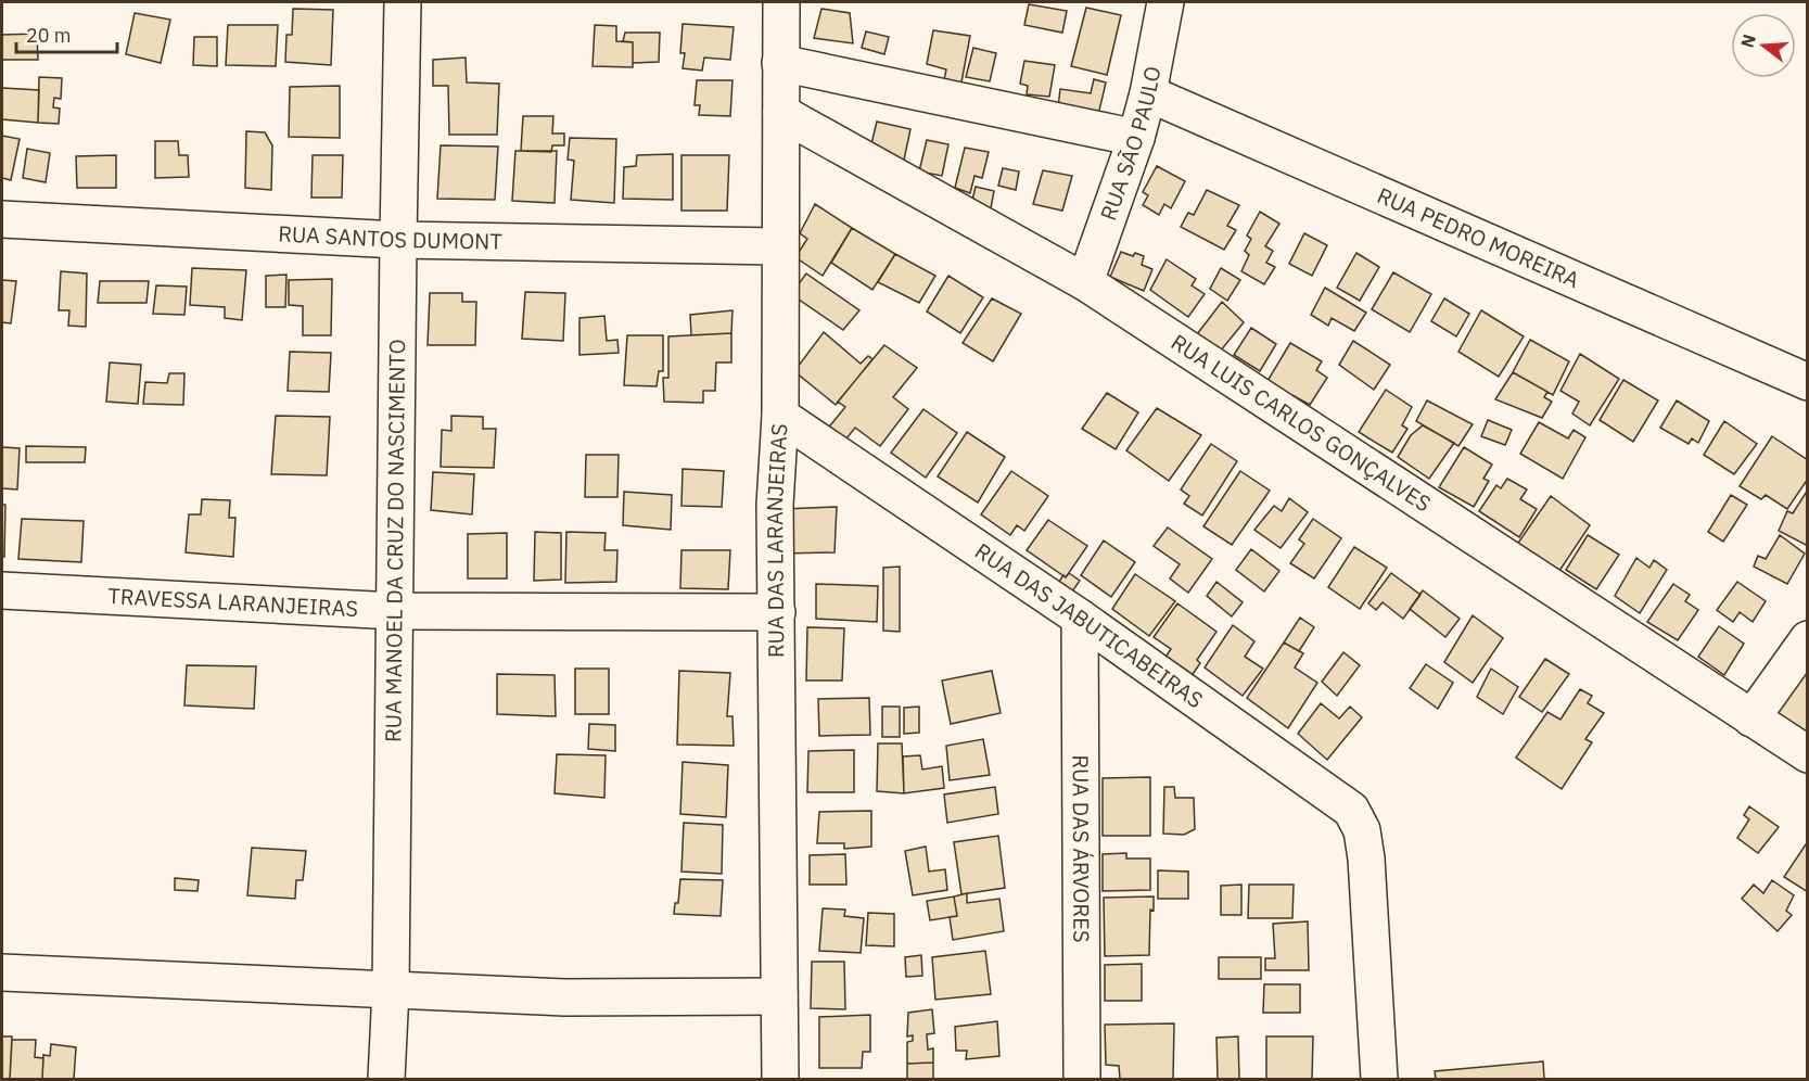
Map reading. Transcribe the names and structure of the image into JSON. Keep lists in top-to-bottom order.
{
  "streets": {
    "street": [
      "RUA SÃO PAULO",
      "RUA SANTOS DUMONT",
      "RUA PEDRO MOREIRA",
      "RUA LUIS CARLOS GONÇALVES",
      "RUA MANOEL DA CRUZ DO NASCIMENTO",
      "RUA DAS LARANJEIRAS",
      "TRAVESSA LARANJEIRAS",
      "RUA DAS JABUTICABEIRAS",
      "RUA DAS ÁRVORES"
    ]
  },
  "crossings": [
    ["RUA SÃO PAULO", "RUA PEDRO MOREIRA"],
    ["RUA SÃO PAULO", "RUA LUIS CARLOS GONÇALVES"],
    ["RUA SANTOS DUMONT", "RUA MANOEL DA CRUZ DO NASCIMENTO"],
    ["RUA SANTOS DUMONT", "RUA DAS LARANJEIRAS"],
    ["RUA LUIS CARLOS GONÇALVES", "RUA DAS LARANJEIRAS"],
    ["RUA MANOEL DA CRUZ DO NASCIMENTO", "TRAVESSA LARANJEIRAS"],
    ["RUA DAS LARANJEIRAS", "TRAVESSA LARANJEIRAS"],
    ["RUA DAS LARANJEIRAS", "RUA DAS JABUTICABEIRAS"],
    ["RUA DAS JABUTICABEIRAS", "RUA DAS ÁRVORES"]
  ],
  "scale_bar": "20 m",
  "north": "left"
}
